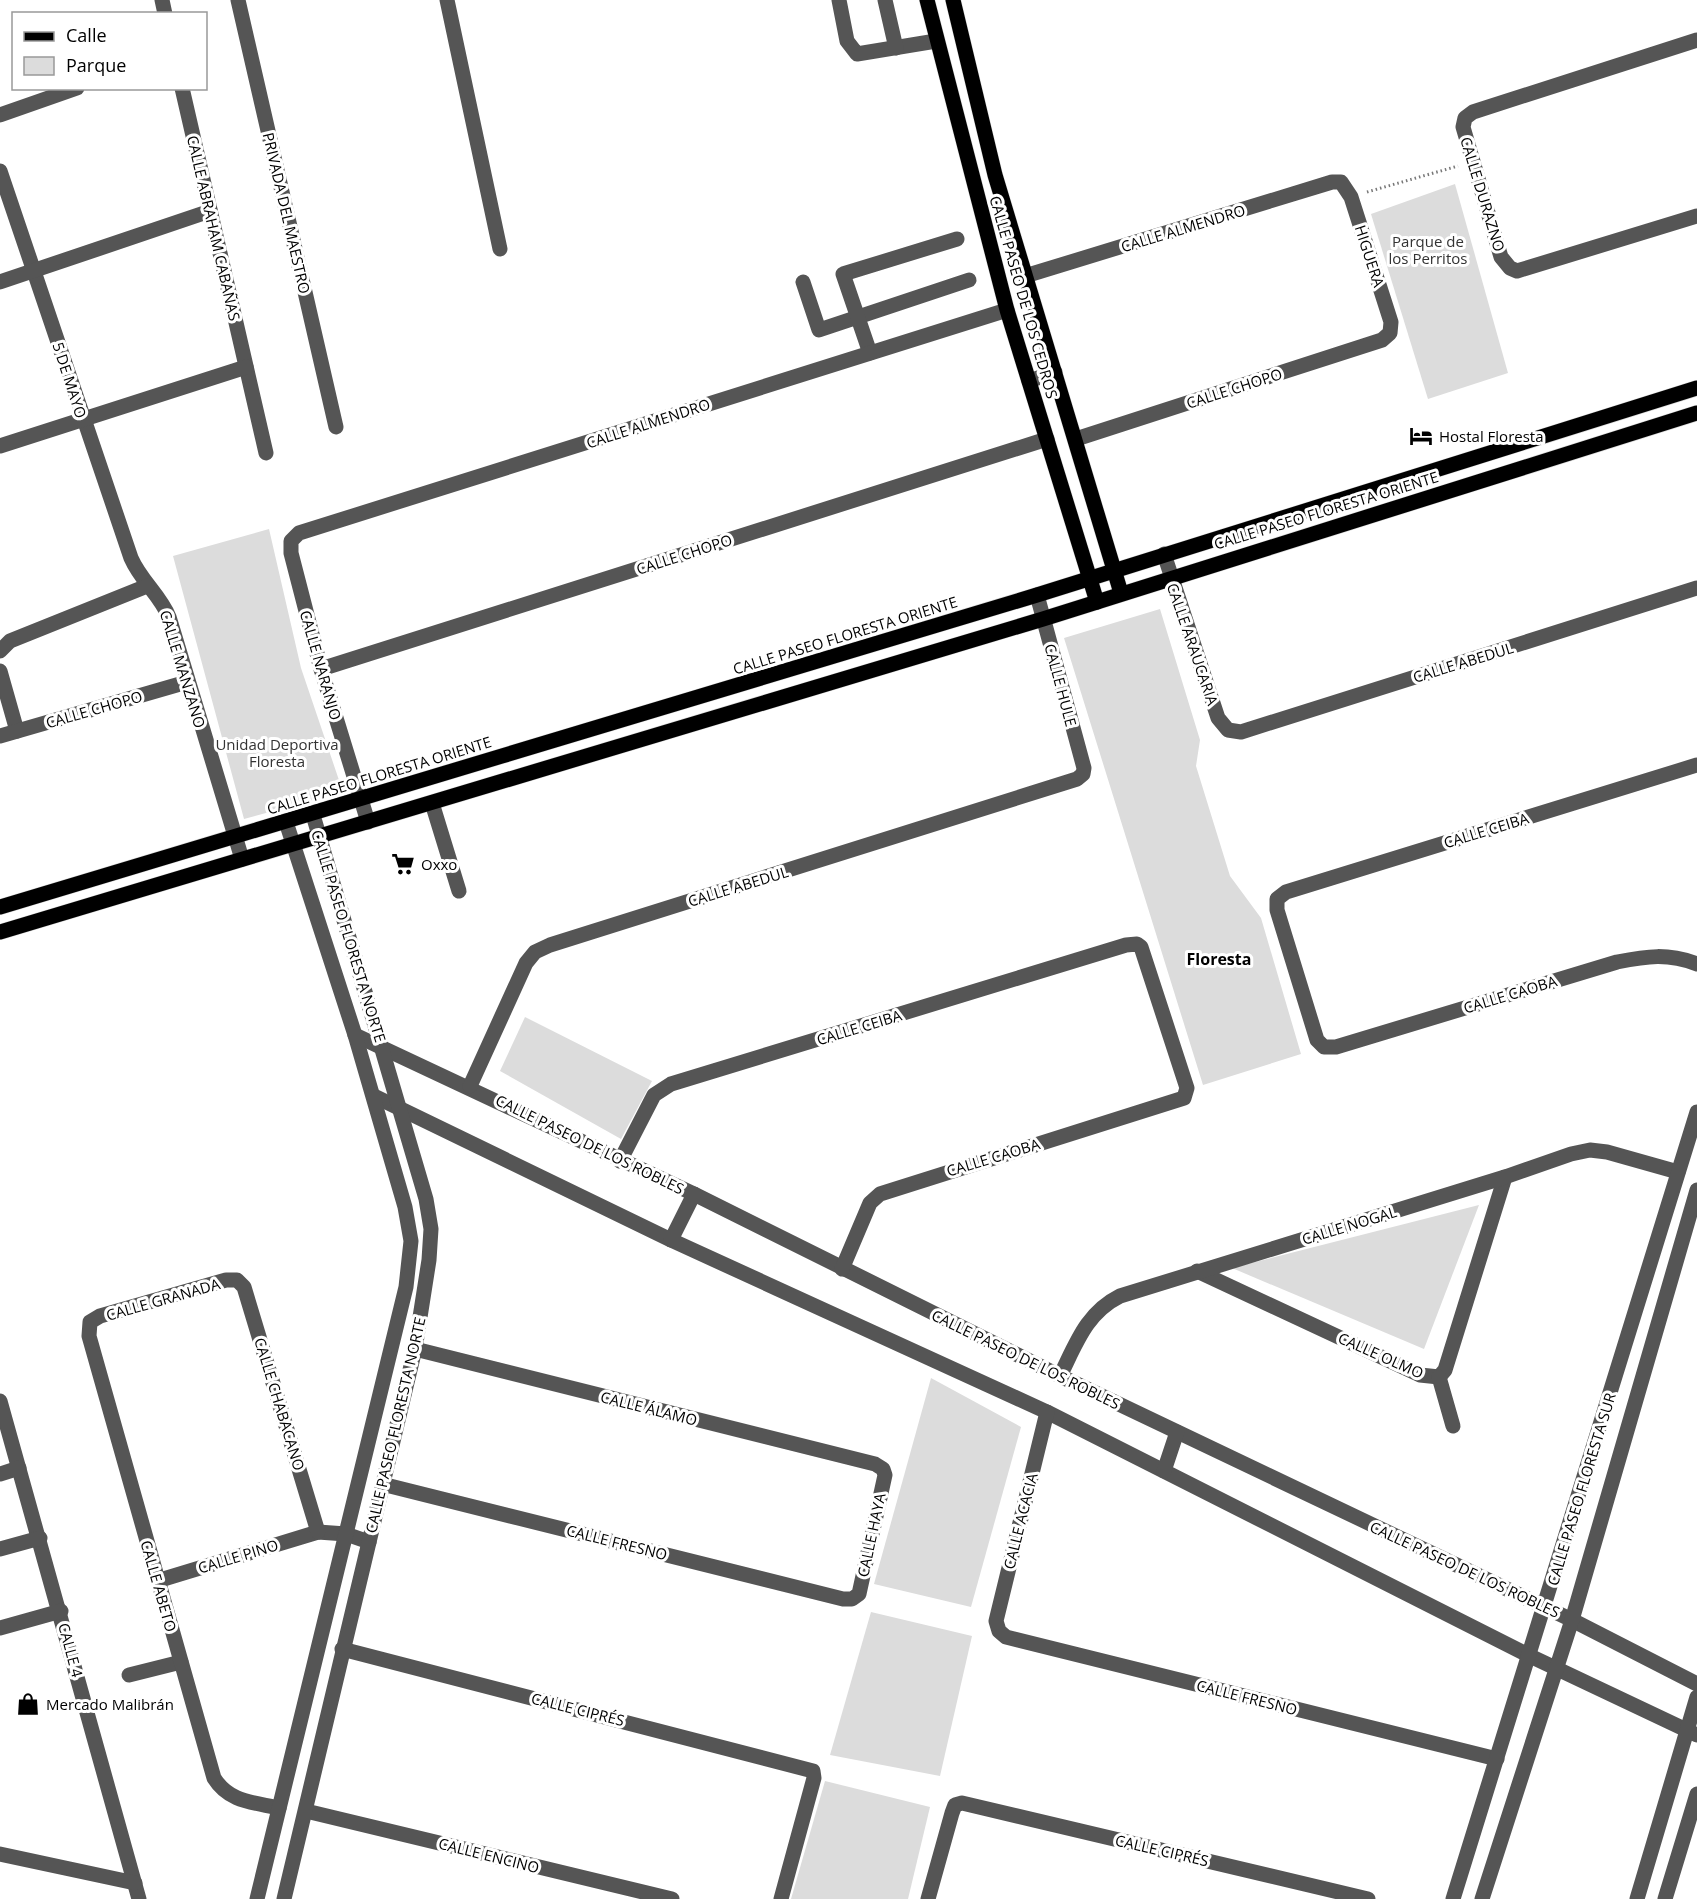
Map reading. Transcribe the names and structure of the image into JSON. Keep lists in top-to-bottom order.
{
  "streets": {
    "main road": ["CALLE PASEO DE LOS CEDROS", "CALLE PASEO FLORESTA ORIENTE"],
    "street": [
      "CALLE DURAZNO",
      "PRIVADA DEL MAESTRO",
      "CALLE ABRAHAM CABAÑAS",
      "CALLE ALMENDRO",
      "HIGUERA",
      "5 DE MAYO",
      "CALLE CHOPO",
      "CALLE ARAUCARIA",
      "CALLE ABEDUL",
      "CALLE NARANJO",
      "CALLE MANZANO",
      "CALLE HULE",
      "CALLE CEIBA",
      "CALLE PASEO FLORESTA NORTE",
      "CALLE CAOBA",
      "CALLE PASEO DE LOS ROBLES",
      "CALLE NOGAL",
      "CALLE GRANADA",
      "CALLE OLMO",
      "CALLE CHABACANO",
      "CALLE ÁLAMO",
      "CALLE PASEO FLORESTA SUR",
      "CALLE ACACIA",
      "CALLE HAYA",
      "CALLE FRESNO",
      "CALLE PINO",
      "CALLE ABETO",
      "CALLE 4",
      "CALLE CIPRÉS",
      "CALLE ENCINO"
    ]
  },
  "crossings": [
    ["CALLE ALMENDRO", "HIGUERA"],
    ["CALLE ALMENDRO", "CALLE PASEO DE LOS CEDROS"],
    ["CALLE ALMENDRO", "CALLE NARANJO"],
    ["HIGUERA", "CALLE CHOPO"],
    ["CALLE PASEO DE LOS CEDROS", "CALLE CHOPO"],
    ["CALLE PASEO DE LOS CEDROS", "CALLE PASEO FLORESTA ORIENTE"],
    ["5 DE MAYO", "CALLE MANZANO"],
    ["CALLE CHOPO", "CALLE NARANJO"],
    ["CALLE CHOPO", "CALLE MANZANO"],
    ["CALLE PASEO FLORESTA ORIENTE", "CALLE ARAUCARIA"],
    ["CALLE PASEO FLORESTA ORIENTE", "CALLE NARANJO"],
    ["CALLE PASEO FLORESTA ORIENTE", "CALLE MANZANO"],
    ["CALLE PASEO FLORESTA ORIENTE", "CALLE HULE"],
    ["CALLE PASEO FLORESTA ORIENTE", "CALLE PASEO FLORESTA NORTE"],
    ["CALLE ARAUCARIA", "CALLE ABEDUL"],
    ["CALLE ABEDUL", "CALLE HULE"],
    ["CALLE ABEDUL", "CALLE PASEO DE LOS ROBLES"],
    ["CALLE CEIBA", "CALLE CAOBA"],
    ["CALLE CEIBA", "CALLE PASEO DE LOS ROBLES"],
    ["CALLE PASEO FLORESTA NORTE", "CALLE PASEO DE LOS ROBLES"],
    ["CALLE PASEO FLORESTA NORTE", "CALLE ÁLAMO"],
    ["CALLE PASEO FLORESTA NORTE", "CALLE FRESNO"],
    ["CALLE PASEO FLORESTA NORTE", "CALLE ABETO"],
    ["CALLE PASEO FLORESTA NORTE", "CALLE CIPRÉS"],
    ["CALLE PASEO FLORESTA NORTE", "CALLE ENCINO"],
    ["CALLE CAOBA", "CALLE PASEO DE LOS ROBLES"],
    ["CALLE PASEO DE LOS ROBLES", "CALLE NOGAL"],
    ["CALLE PASEO DE LOS ROBLES", "CALLE PASEO FLORESTA SUR"],
    ["CALLE NOGAL", "CALLE OLMO"],
    ["CALLE NOGAL", "CALLE PASEO FLORESTA SUR"],
    ["CALLE GRANADA", "CALLE CHABACANO"],
    ["CALLE GRANADA", "CALLE ABETO"],
    ["CALLE CHABACANO", "CALLE PINO"],
    ["CALLE ÁLAMO", "CALLE HAYA"],
    ["CALLE PASEO FLORESTA SUR", "CALLE FRESNO"],
    ["CALLE ACACIA", "CALLE FRESNO"],
    ["CALLE HAYA", "CALLE FRESNO"],
    ["CALLE PINO", "CALLE ABETO"]
  ],
  "districts": ["Floresta"],
  "parks": ["Parque de los Perritos", "Unidad Deportiva Floresta"],
  "places": {
    "hotel": ["Hostal Floresta"],
    "supermarket": ["Oxxo"],
    "shop": ["Mercado Malibrán"]
  },
  "legend": ["Calle", "Parque"]
}
